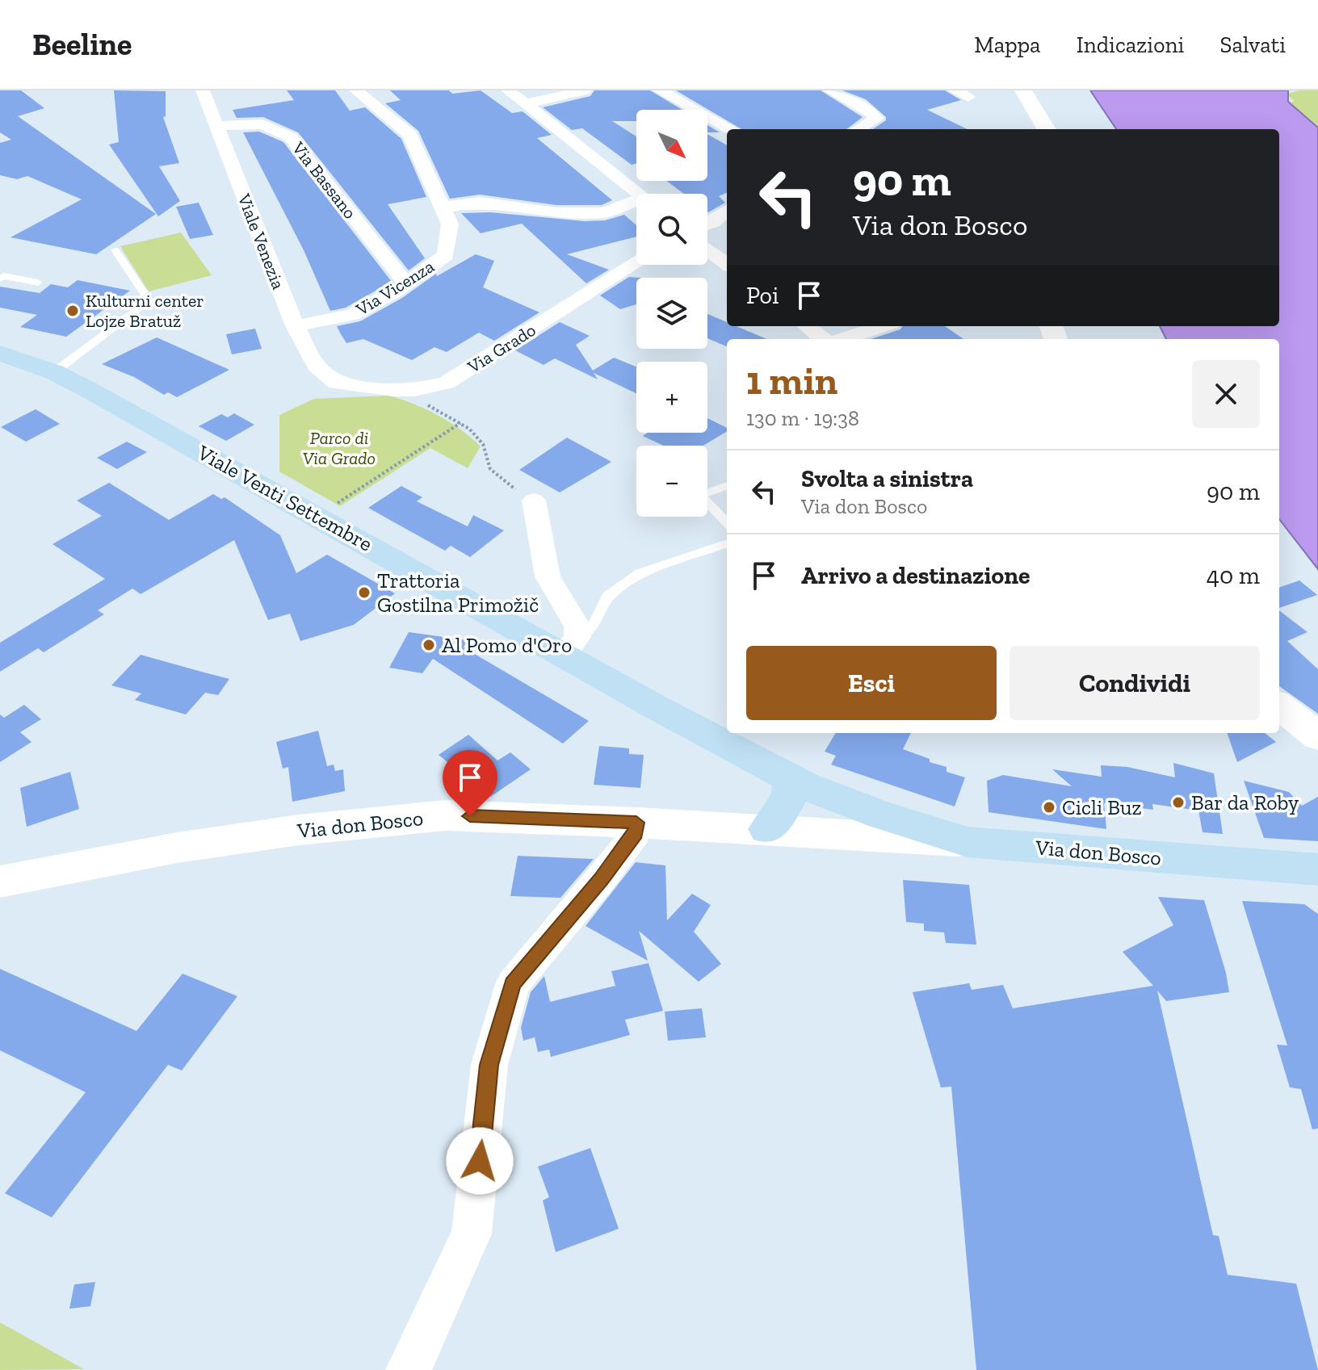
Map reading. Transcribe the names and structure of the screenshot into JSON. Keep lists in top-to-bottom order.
{
  "streets": {
    "main road": ["Viale Venti Settembre", "Via don Bosco"],
    "street": [
      "Via Bassano",
      "Viale Venezia",
      "Via Vicenza",
      "Via Grado"
    ]
  },
  "crossings": [
    ["Via Bassano", "Viale Venezia"],
    ["Via Bassano", "Via Vicenza"],
    ["Viale Venezia", "Via Vicenza"],
    ["Viale Venezia", "Via Grado"],
    ["Viale Venti Settembre", "Via don Bosco"]
  ],
  "parks": ["Parco di Via Grado"],
  "places": [
    "Kulturni center Lojze Bratuž",
    "Trattoria Gostilna Primožič",
    "Al Pomo d'Oro",
    "Bar da Roby",
    "Cicli Buz"
  ],
  "north": "bottom right",
  "page": {
    "header": "Beeline",
    "nav": ["Mappa", "Indicazioni", "Salvati"],
    "map_buttons": ["+", "−"],
    "turn": ["90 m", "Via don Bosco"],
    "then": "Poi",
    "heading": ["1 min", "130 m · 19:38"],
    "list": [
      {
        "name": "Svolta a sinistra",
        "note": "Via don Bosco",
        "value": "90 m"
      },
      {
        "name": "Arrivo a destinazione",
        "value": "40 m"
      }
    ],
    "buttons": ["Esci", "Condividi"]
  }
}
